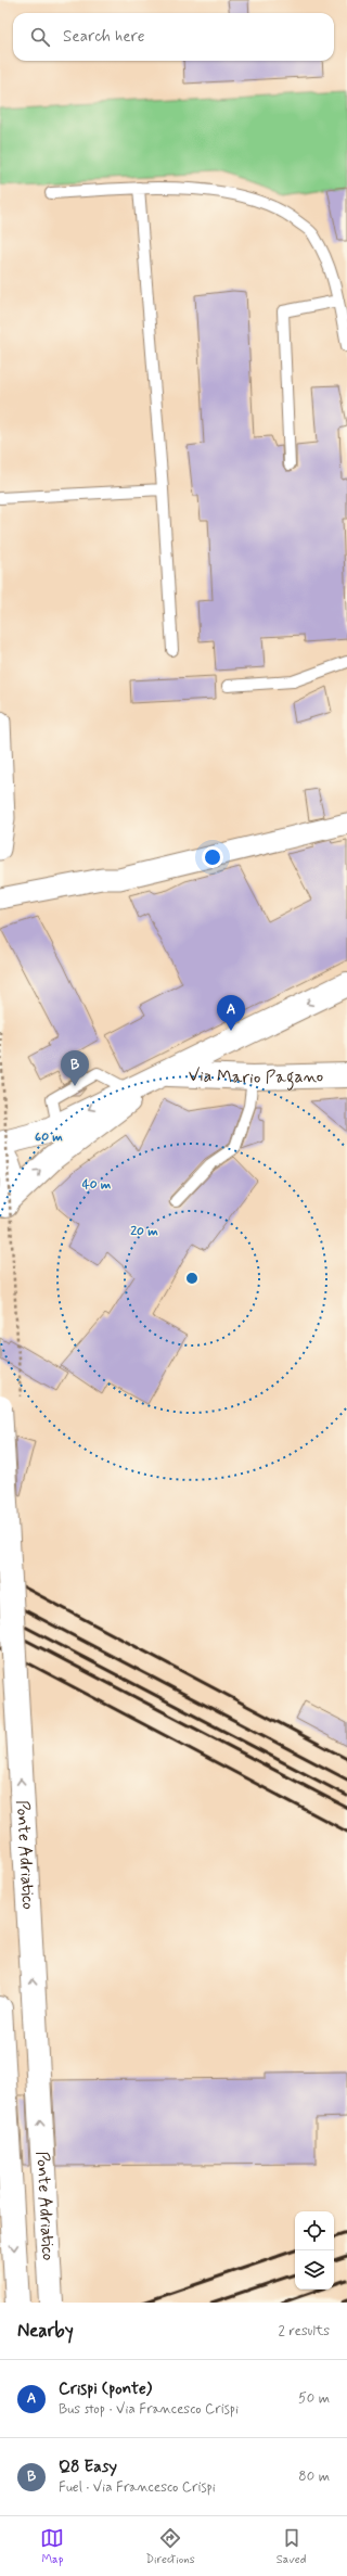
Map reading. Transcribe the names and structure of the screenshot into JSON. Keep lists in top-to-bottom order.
{
  "streets": {
    "main road": ["Via Mario Pagano", "Ponte Adriatico"]
  },
  "page": {
    "search": "Search here",
    "pins": ["A", "B"],
    "heading": ["Nearby", "2 results"],
    "list": [
      {
        "mark": "A",
        "name": "Crispi (ponte)",
        "note": "Bus stop · Via Francesco Crispi",
        "value": "50 m"
      },
      {
        "mark": "B",
        "name": "Q8 Easy",
        "note": "Fuel · Via Francesco Crispi",
        "value": "80 m"
      }
    ],
    "nav": ["Map", "Directions", "Saved"]
  },
  "rings": ["60 m", "40 m", "20 m"]
}
